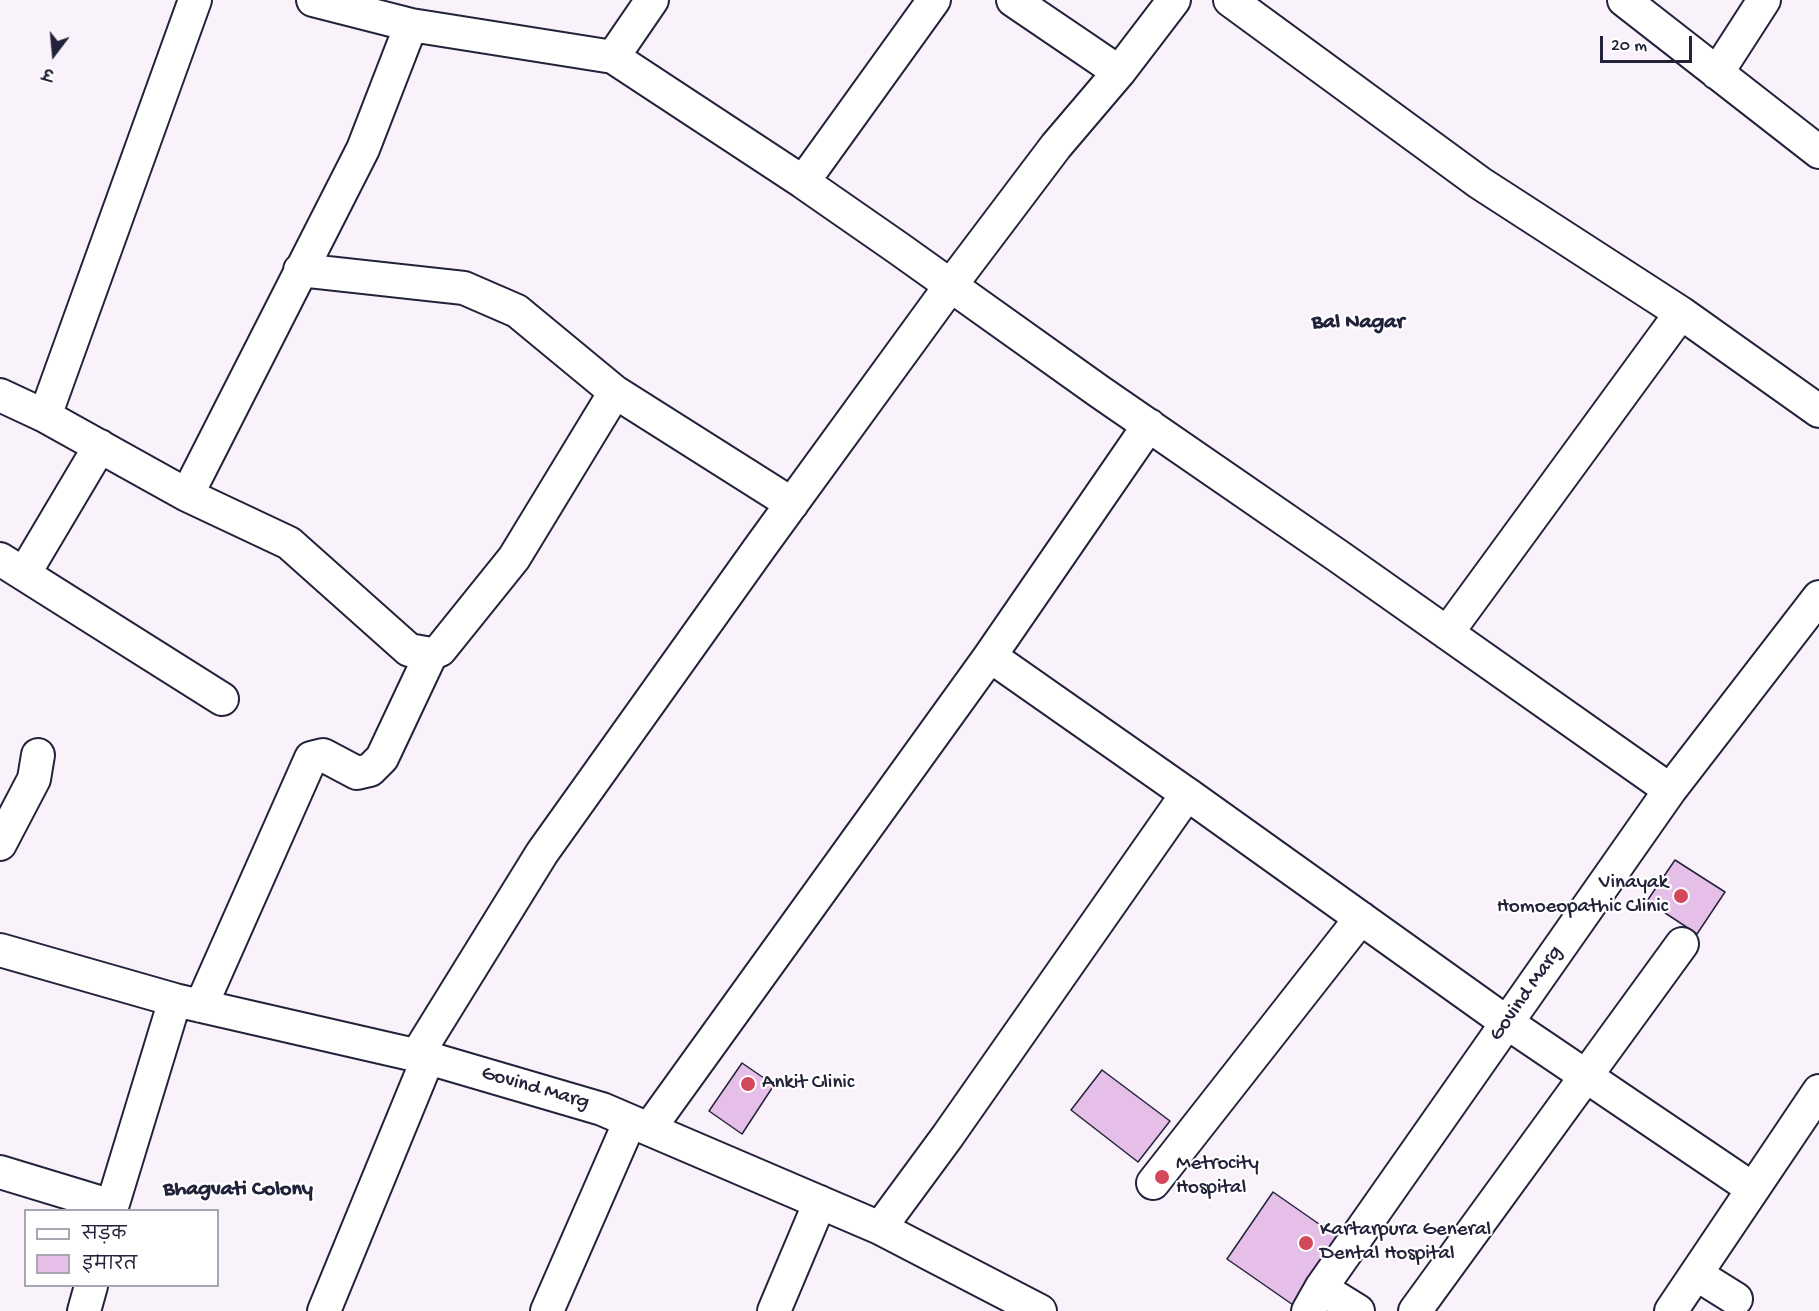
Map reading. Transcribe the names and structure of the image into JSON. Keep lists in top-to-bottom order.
{
  "streets": {
    "street": ["Govind Marg"]
  },
  "districts": ["Bal Nagar", "Bhagvati Colony"],
  "places": [
    "Vinayak Homoeopathic Clinic",
    "Ankit Clinic",
    "Metrocity Hospital",
    "Kartarpura General Dental Hospital"
  ],
  "legend": ["सड़क", "इमारत"],
  "scale_bar": "20 m",
  "north": "bottom"
}
